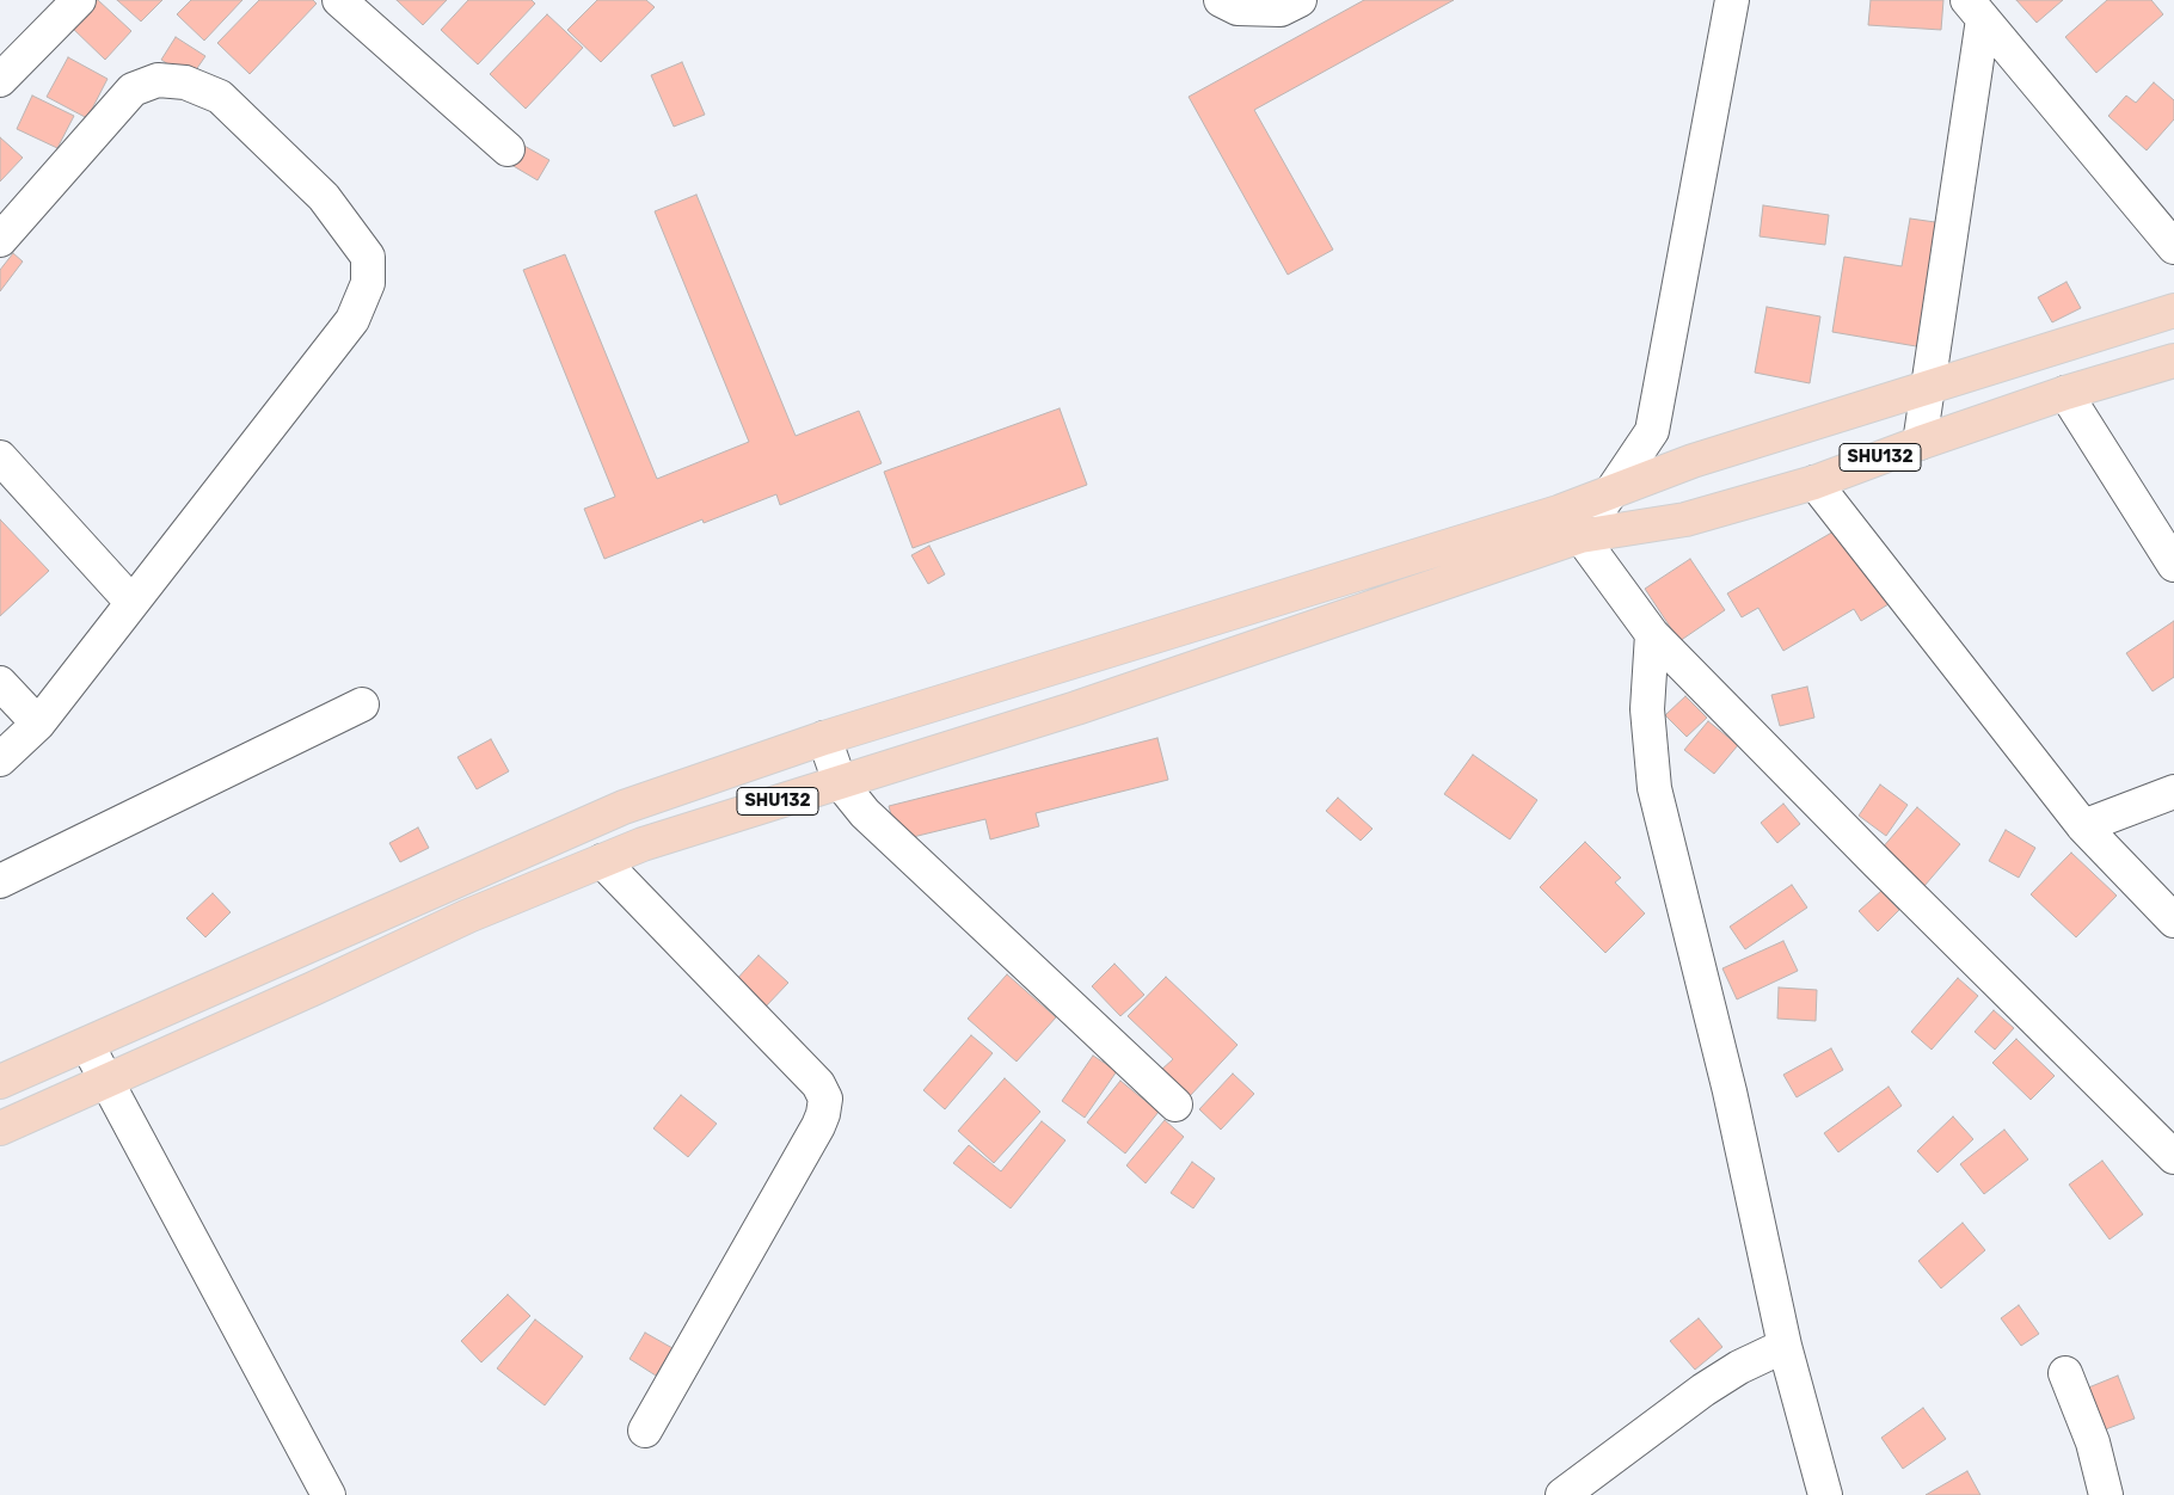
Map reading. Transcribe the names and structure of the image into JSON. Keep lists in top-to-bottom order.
{
  "streets": {
    "main road": ["SHU132"]
  }
}
